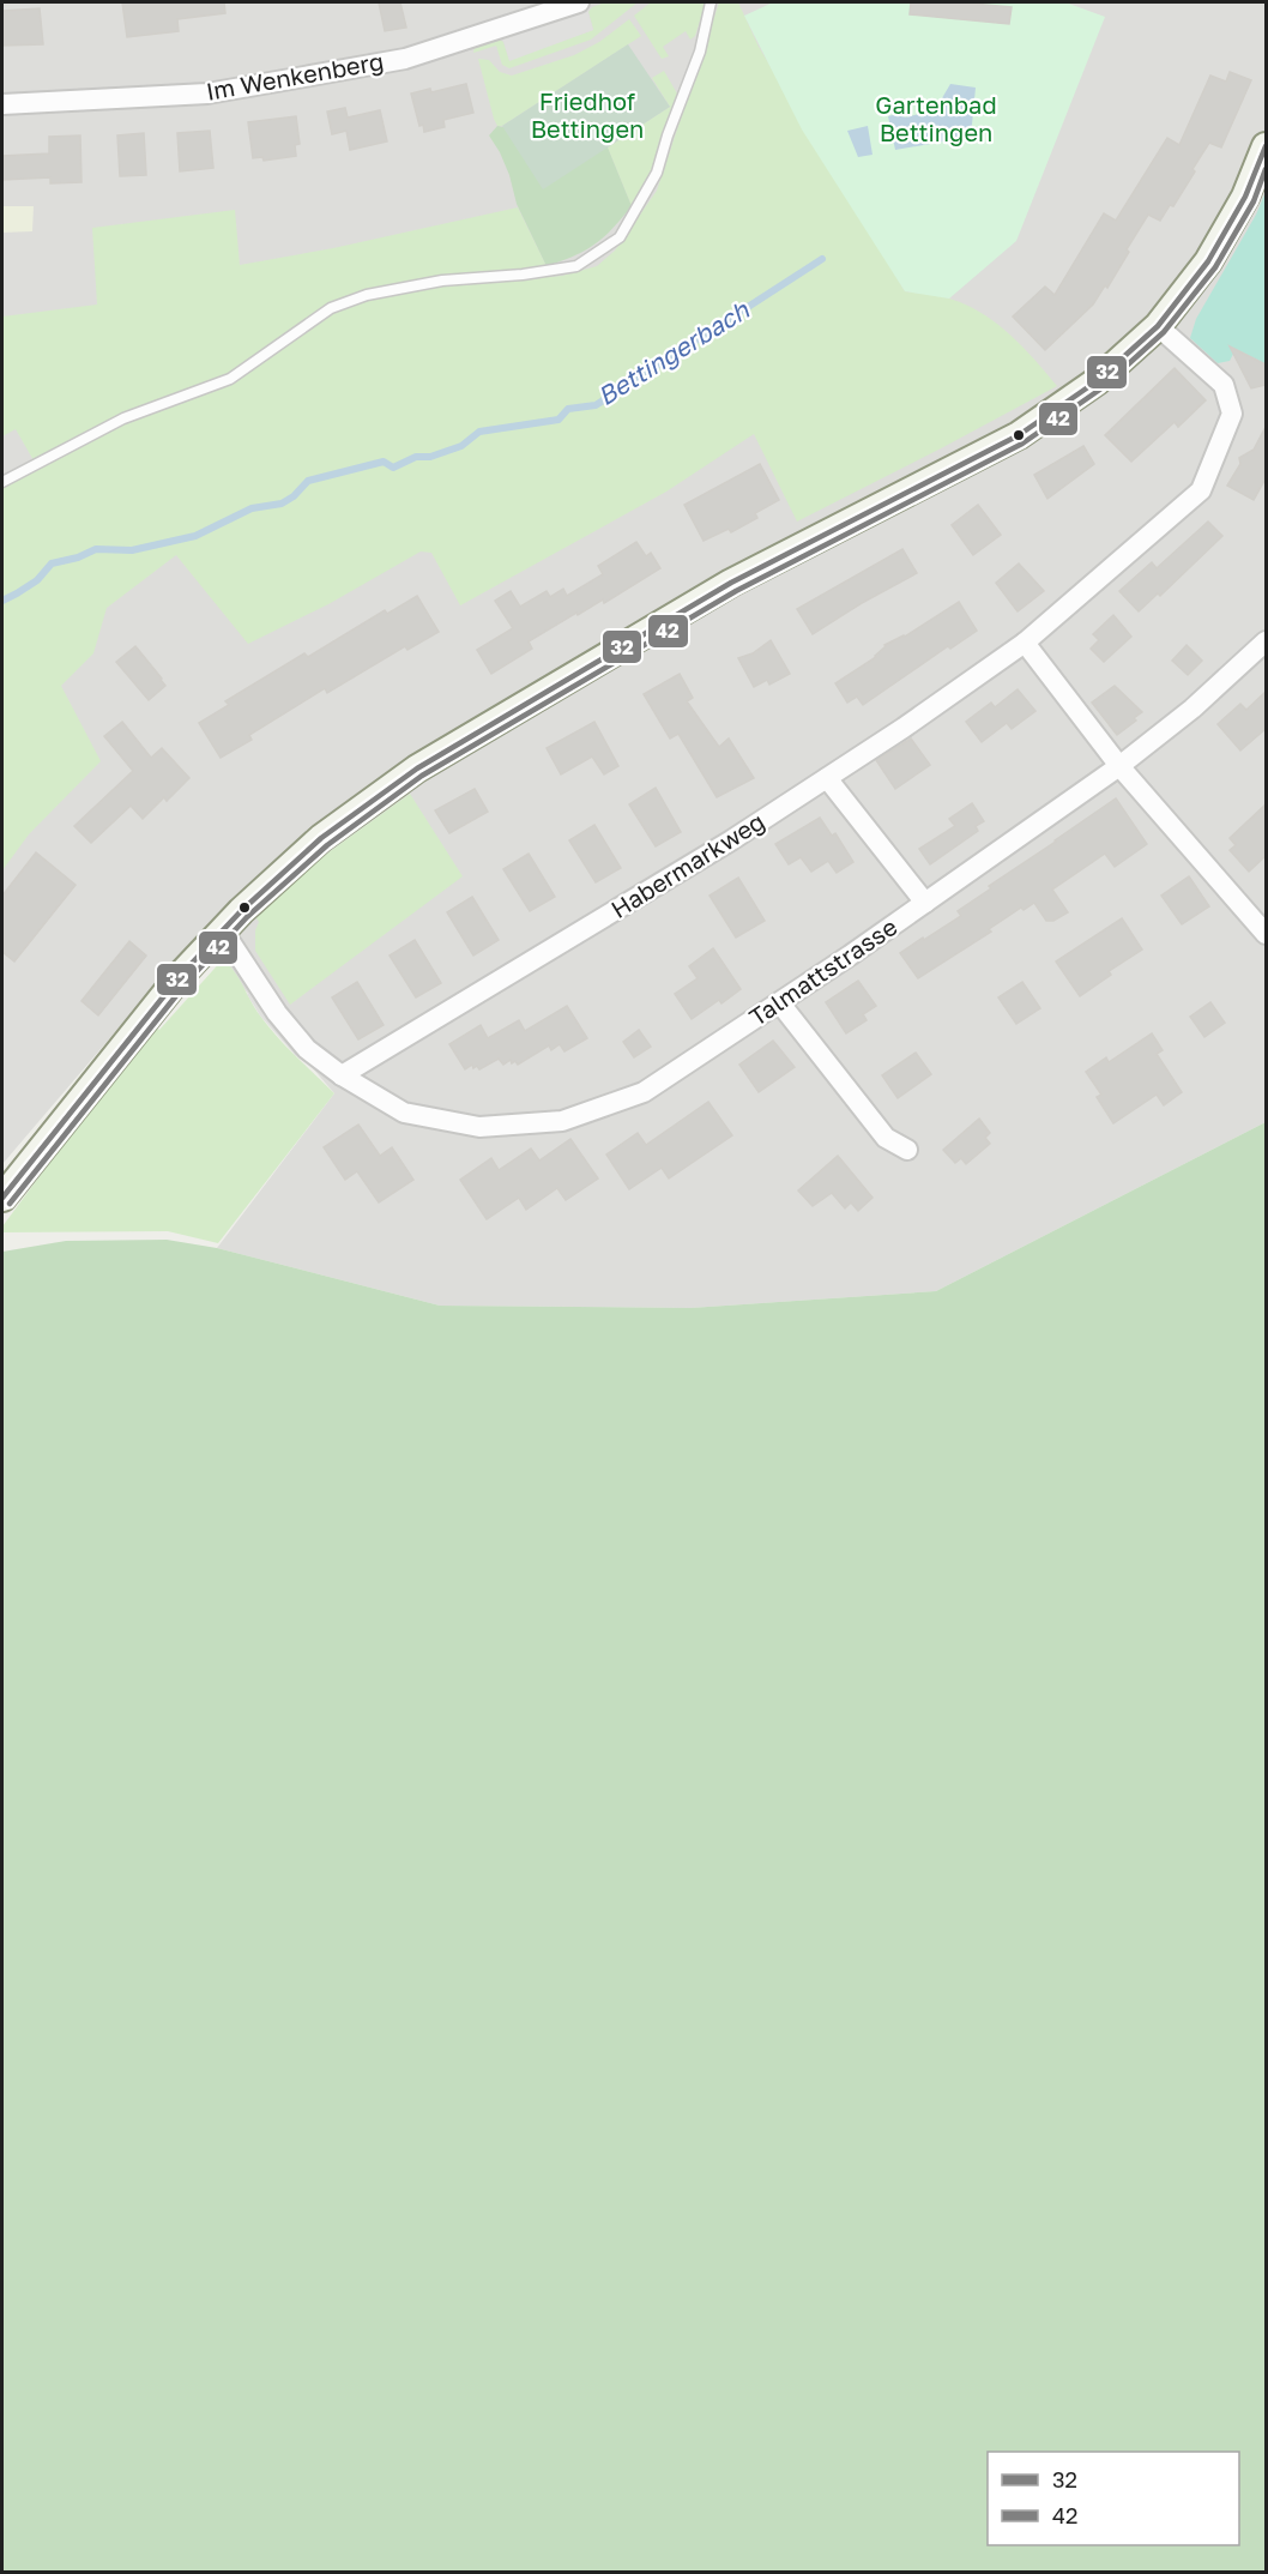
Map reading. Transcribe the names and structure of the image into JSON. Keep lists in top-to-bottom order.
{
  "streets": {
    "street": ["Im Wenkenberg", "Habermarkweg", "Talmattstrasse"]
  },
  "crossings": [
    ["Habermarkweg", "Talmattstrasse"]
  ],
  "water": ["Bettingerbach"],
  "parks": ["Friedhof Bettingen", "Gartenbad Bettingen"],
  "lines": ["transit line 32", "transit line 42"],
  "legend": ["32", "42"]
}
